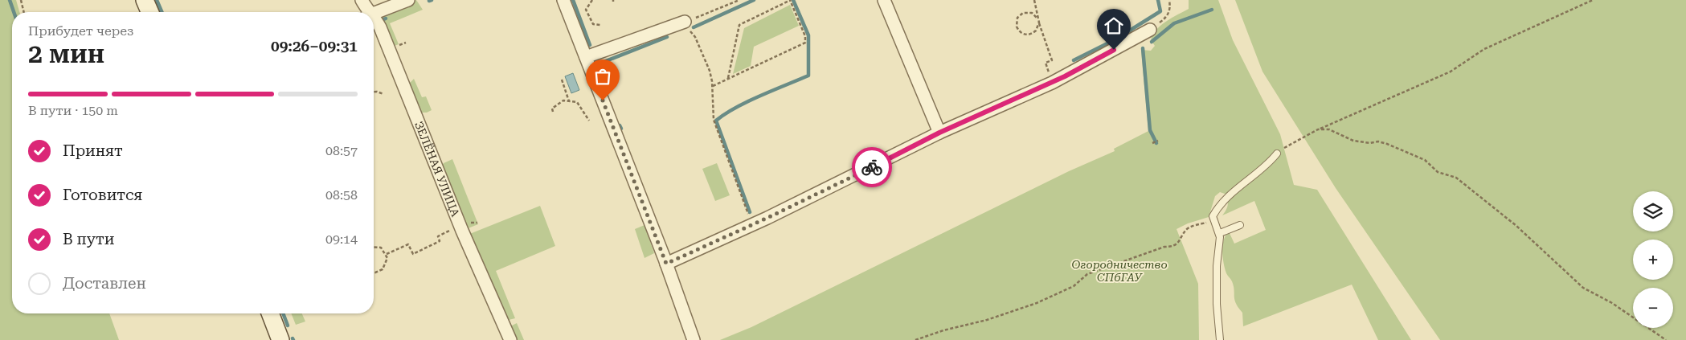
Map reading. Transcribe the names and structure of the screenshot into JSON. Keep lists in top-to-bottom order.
{
  "streets": {
    "street": ["ЗЕЛЁНАЯ УЛИЦА"]
  },
  "parks": ["Огородничество СПбГАУ"],
  "page": {
    "heading": ["2 мин", "Прибудет через", "09:26–09:31"],
    "bar": "В пути · 150 m",
    "list": [
      ["Принят", "08:57"],
      ["Готовится", "08:58"],
      ["В пути", "09:14"],
      "Доставлен"
    ],
    "map_buttons": ["+", "−"]
  }
}
